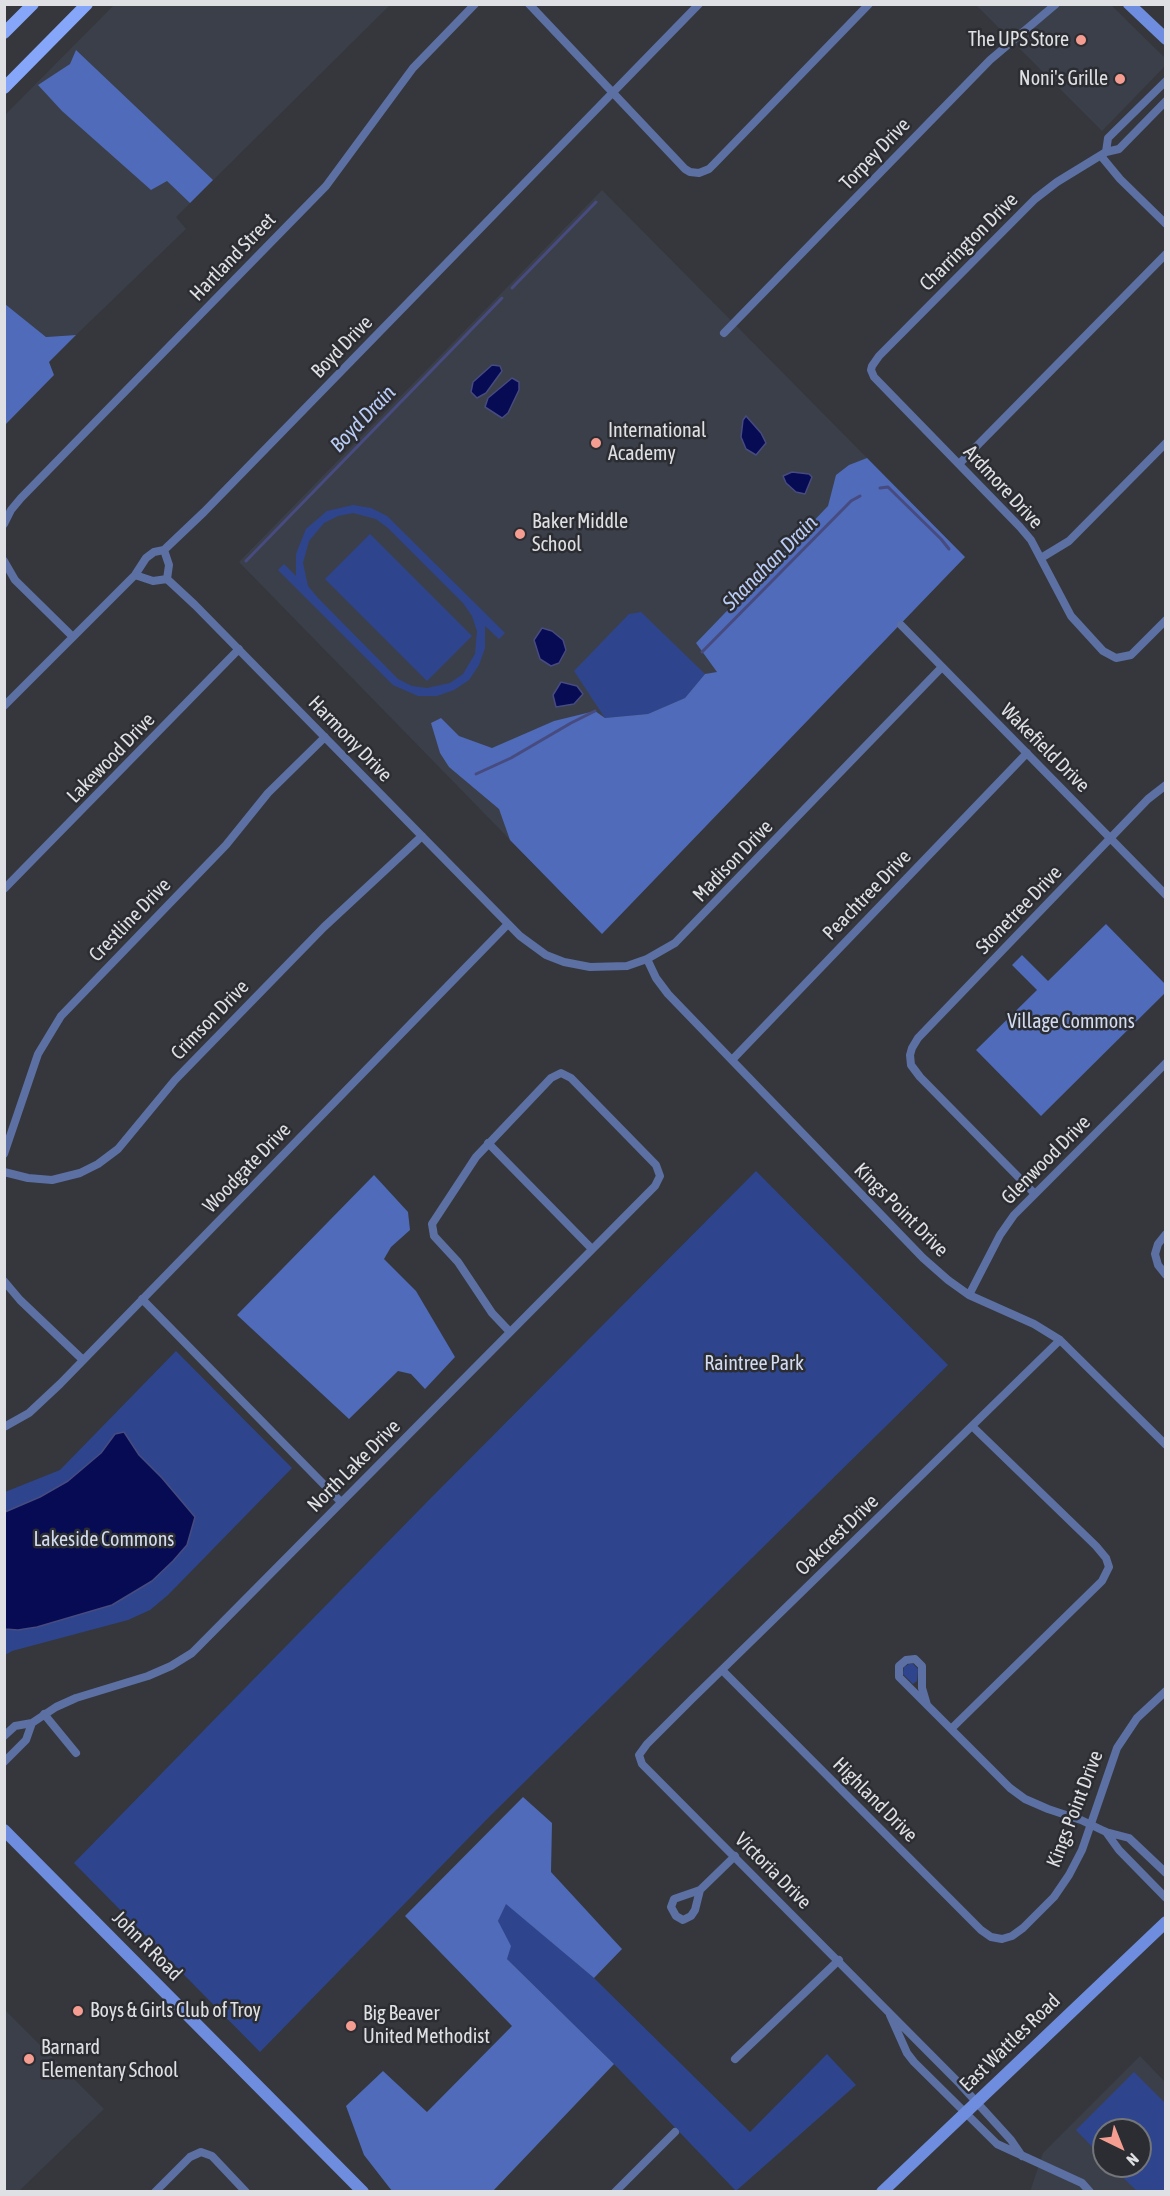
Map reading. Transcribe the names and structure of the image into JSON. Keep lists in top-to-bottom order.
{
  "streets": {
    "main road": ["John R Road", "East Wattles Road"],
    "street": [
      "Torpey Drive",
      "Charrington Drive",
      "Hartland Street",
      "Boyd Drive",
      "Ardmore Drive",
      "Harmony Drive",
      "Wakefield Drive",
      "Lakewood Drive",
      "Madison Drive",
      "Peachtree Drive",
      "Stonetree Drive",
      "Crestline Drive",
      "Crimson Drive",
      "Glenwood Drive",
      "Woodgate Drive",
      "Kings Point Drive",
      "North Lake Drive",
      "Oakcrest Drive",
      "Highland Drive",
      "Victoria Drive"
    ]
  },
  "crossings": [
    ["Charrington Drive", "Ardmore Drive"],
    ["Harmony Drive", "Lakewood Drive"],
    ["Harmony Drive", "Madison Drive"],
    ["Harmony Drive", "Crestline Drive"],
    ["Harmony Drive", "Crimson Drive"],
    ["Harmony Drive", "Woodgate Drive"],
    ["Wakefield Drive", "Madison Drive"],
    ["Wakefield Drive", "Peachtree Drive"],
    ["Wakefield Drive", "Stonetree Drive"],
    ["Madison Drive", "Woodgate Drive"],
    ["Madison Drive", "Kings Point Drive"],
    ["Peachtree Drive", "Kings Point Drive"],
    ["Stonetree Drive", "Glenwood Drive"],
    ["Glenwood Drive", "Kings Point Drive"],
    ["Kings Point Drive", "Oakcrest Drive"],
    ["Kings Point Drive", "Highland Drive"],
    ["Oakcrest Drive", "Highland Drive"],
    ["Oakcrest Drive", "Victoria Drive"],
    ["Victoria Drive", "East Wattles Road"]
  ],
  "water": ["Boyd Drain", "Shanahan Drain"],
  "parks": ["Village Commons", "Raintree Park", "Lakeside Commons"],
  "places": [
    "The UPS Store",
    "Noni's Grille",
    "International Academy",
    "Baker Middle School",
    "Boys & Girls Club of Troy",
    "Big Beaver United Methodist",
    "Barnard Elementary School"
  ],
  "north": "bottom right"
}
